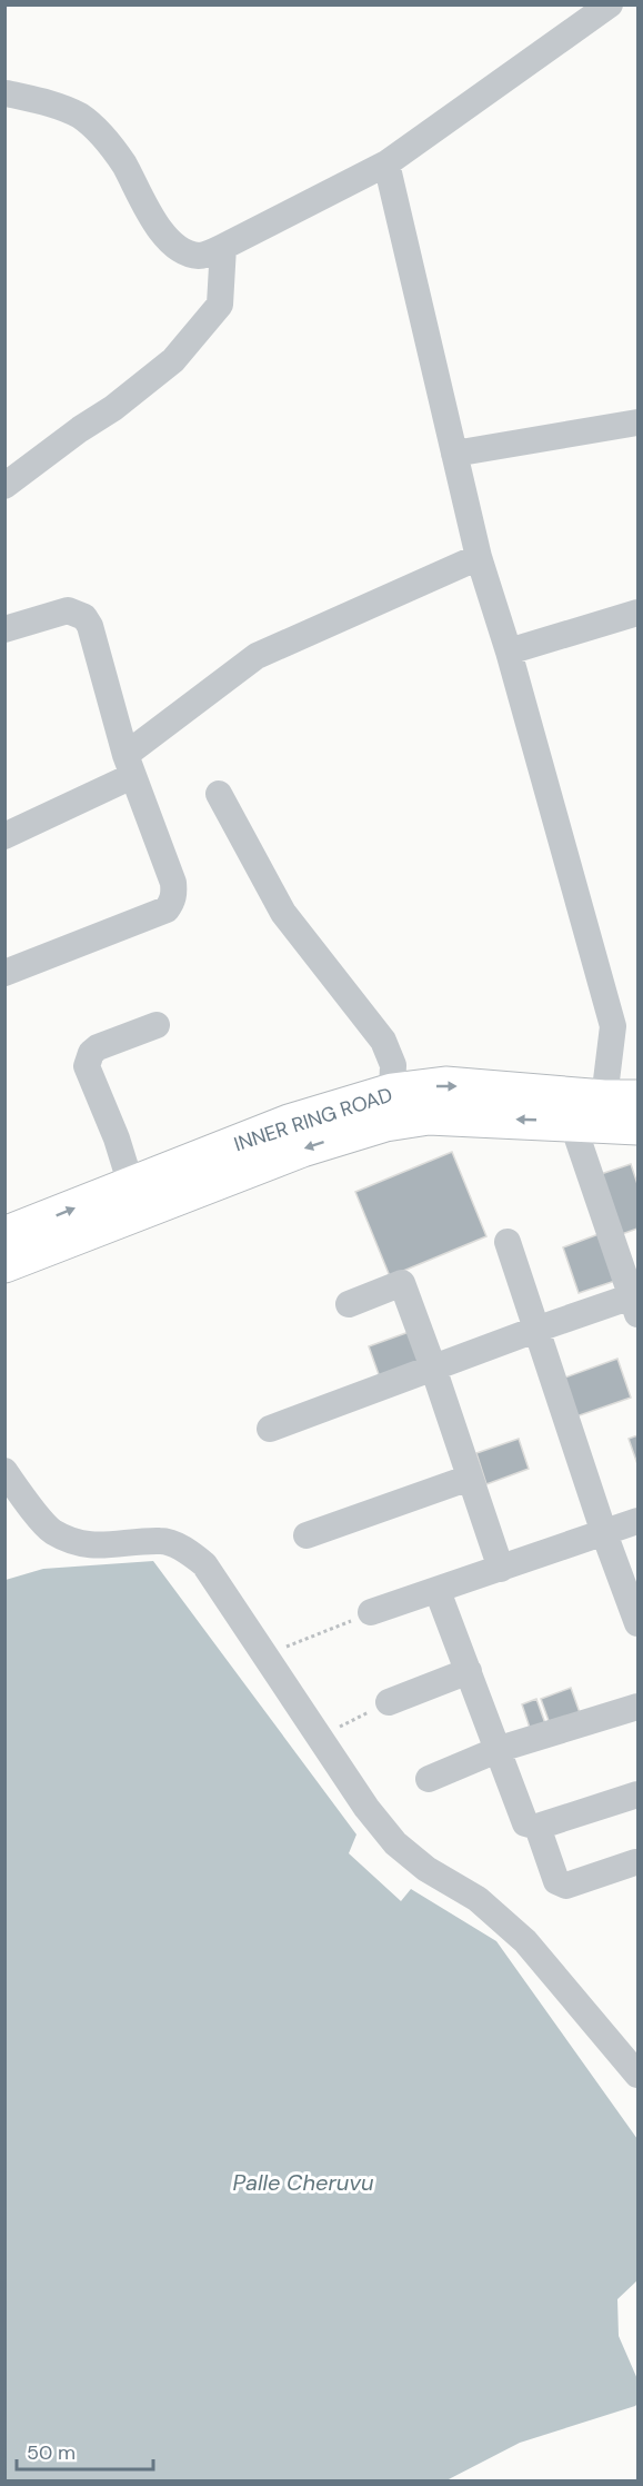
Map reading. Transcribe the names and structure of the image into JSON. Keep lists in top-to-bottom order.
{
  "streets": {
    "highway": ["INNER RING ROAD"]
  },
  "water": ["Palle Cheruvu"],
  "scale_bar": "50 m"
}
